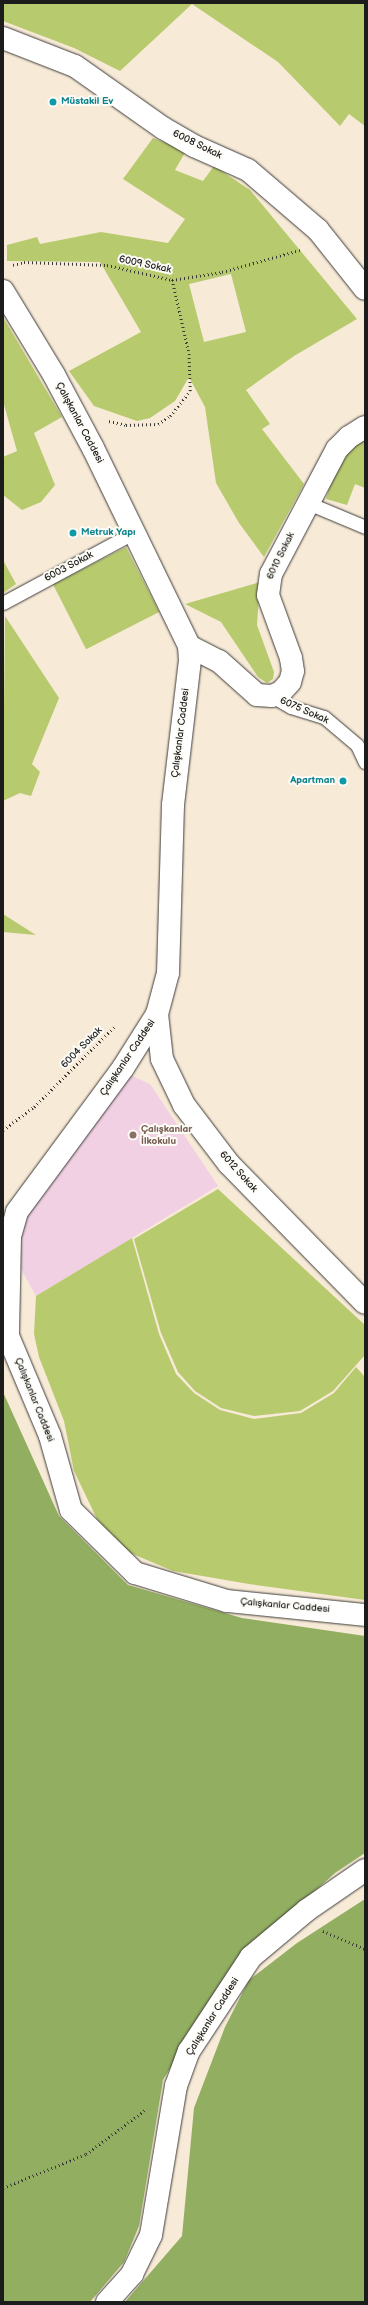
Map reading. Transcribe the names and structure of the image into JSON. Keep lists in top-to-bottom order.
{
  "streets": {
    "street": [
      "6008 Sokak",
      "Çalışkanlar Caddesi",
      "6010 Sokak",
      "6012 Sokak"
    ],
    "lane": ["6003 Sokak", "6075 Sokak"],
    "path": ["6009 Sokak", "6004 Sokak"]
  },
  "crossings": [
    ["6008 Sokak", "6009 Sokak"],
    ["Çalışkanlar Caddesi", "6003 Sokak"],
    ["Çalışkanlar Caddesi", "6012 Sokak"],
    ["6010 Sokak", "6075 Sokak"]
  ],
  "places": [
    "Müstakil Ev",
    "Metruk Yapı",
    "Apartman",
    "Çalışkanlar İlkokulu"
  ]
}
